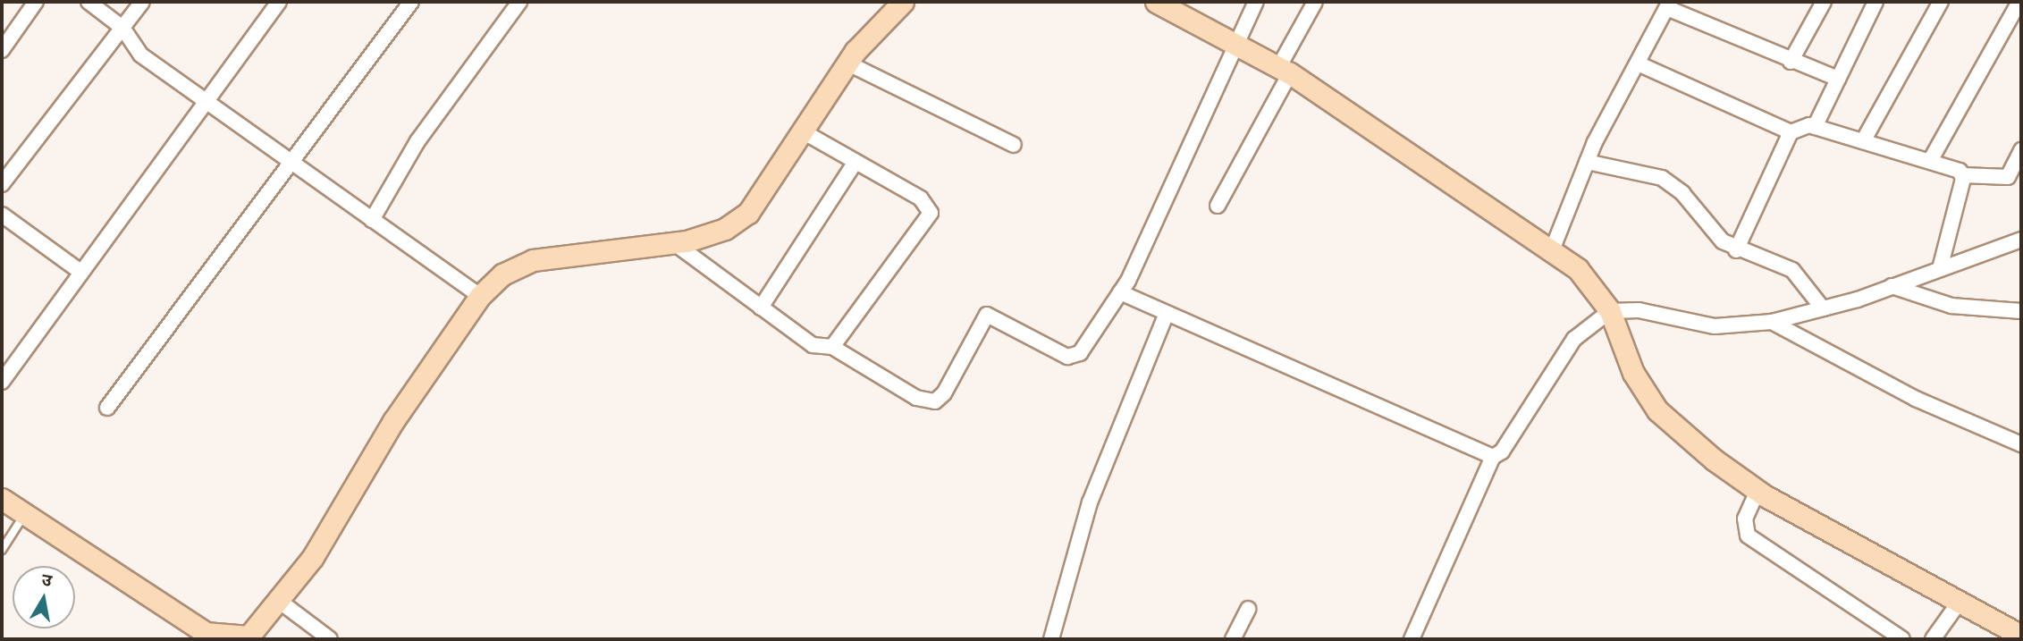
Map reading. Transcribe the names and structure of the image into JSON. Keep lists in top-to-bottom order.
{
  "north": "top"
}
